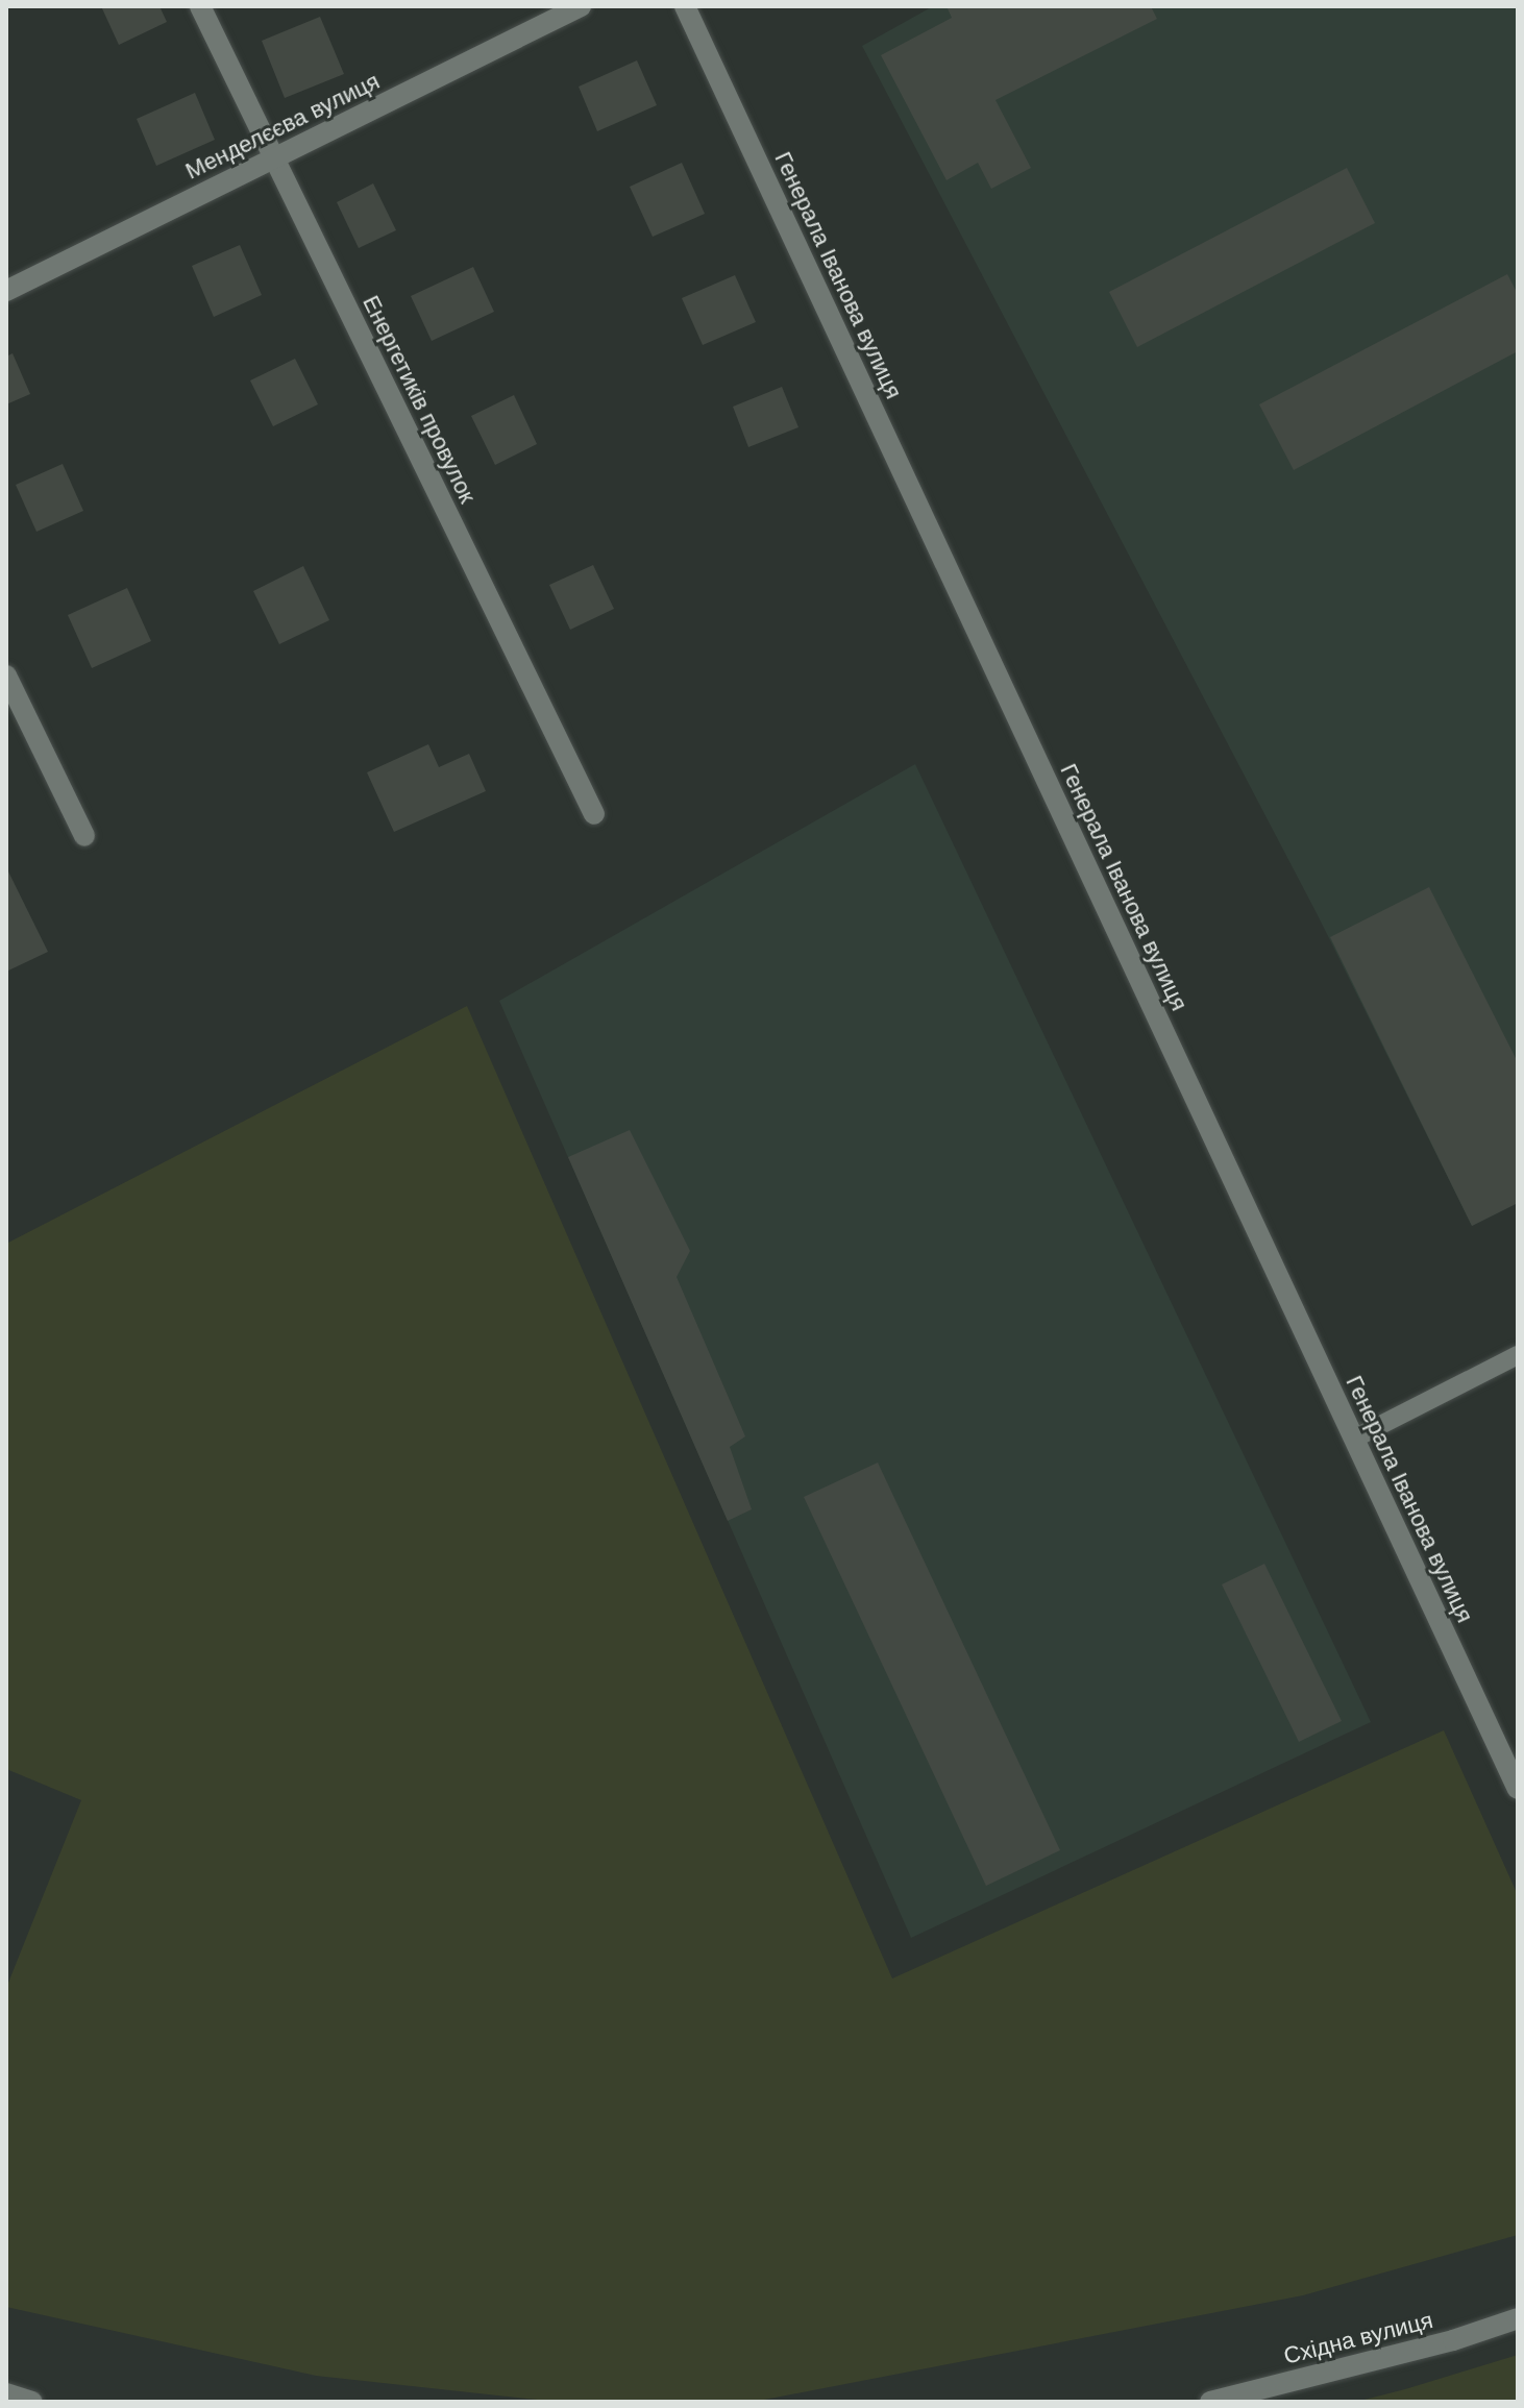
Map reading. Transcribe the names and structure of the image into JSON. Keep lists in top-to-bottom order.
{
  "streets": {
    "street": [
      "Менделєєва вулиця",
      "Генерала Іванова вулиця",
      "Енергетиків провулок",
      "Східна вулиця"
    ]
  },
  "crossings": [
    ["Менделєєва вулиця", "Енергетиків провулок"]
  ]
}
